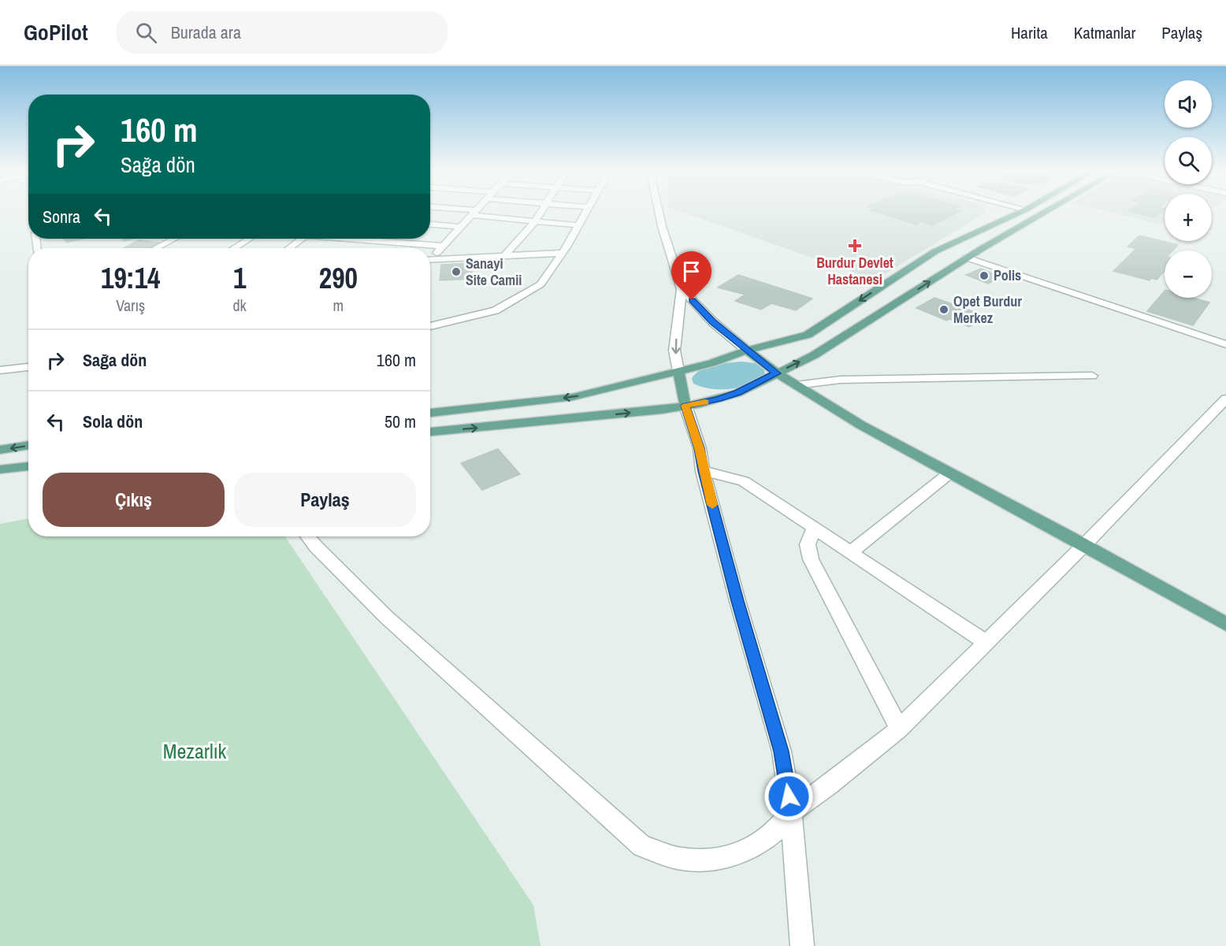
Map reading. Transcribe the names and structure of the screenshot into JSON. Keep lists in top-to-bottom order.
{
  "parks": ["Mezarlık"],
  "places": {
    "health": ["Burdur Devlet Hastanesi"],
    "other": ["Sanayi Site Camii", "Polis", "Opet Burdur Merkez"]
  },
  "page": {
    "header": "GoPilot",
    "search": "Burada ara",
    "nav": ["Harita", "Katmanlar", "Paylaş"],
    "map_buttons": ["+", "−"],
    "turn": ["160 m", "Sağa dön"],
    "then": "Sonra",
    "eta": [
      "19:14",
      "Varış",
      "1",
      "dk",
      "290",
      "m"
    ],
    "list": [
      {
        "name": "Sağa dön",
        "value": "160 m"
      },
      {
        "name": "Sola dön",
        "value": "50 m"
      }
    ],
    "buttons": ["Çıkış", "Paylaş"]
  }
}
